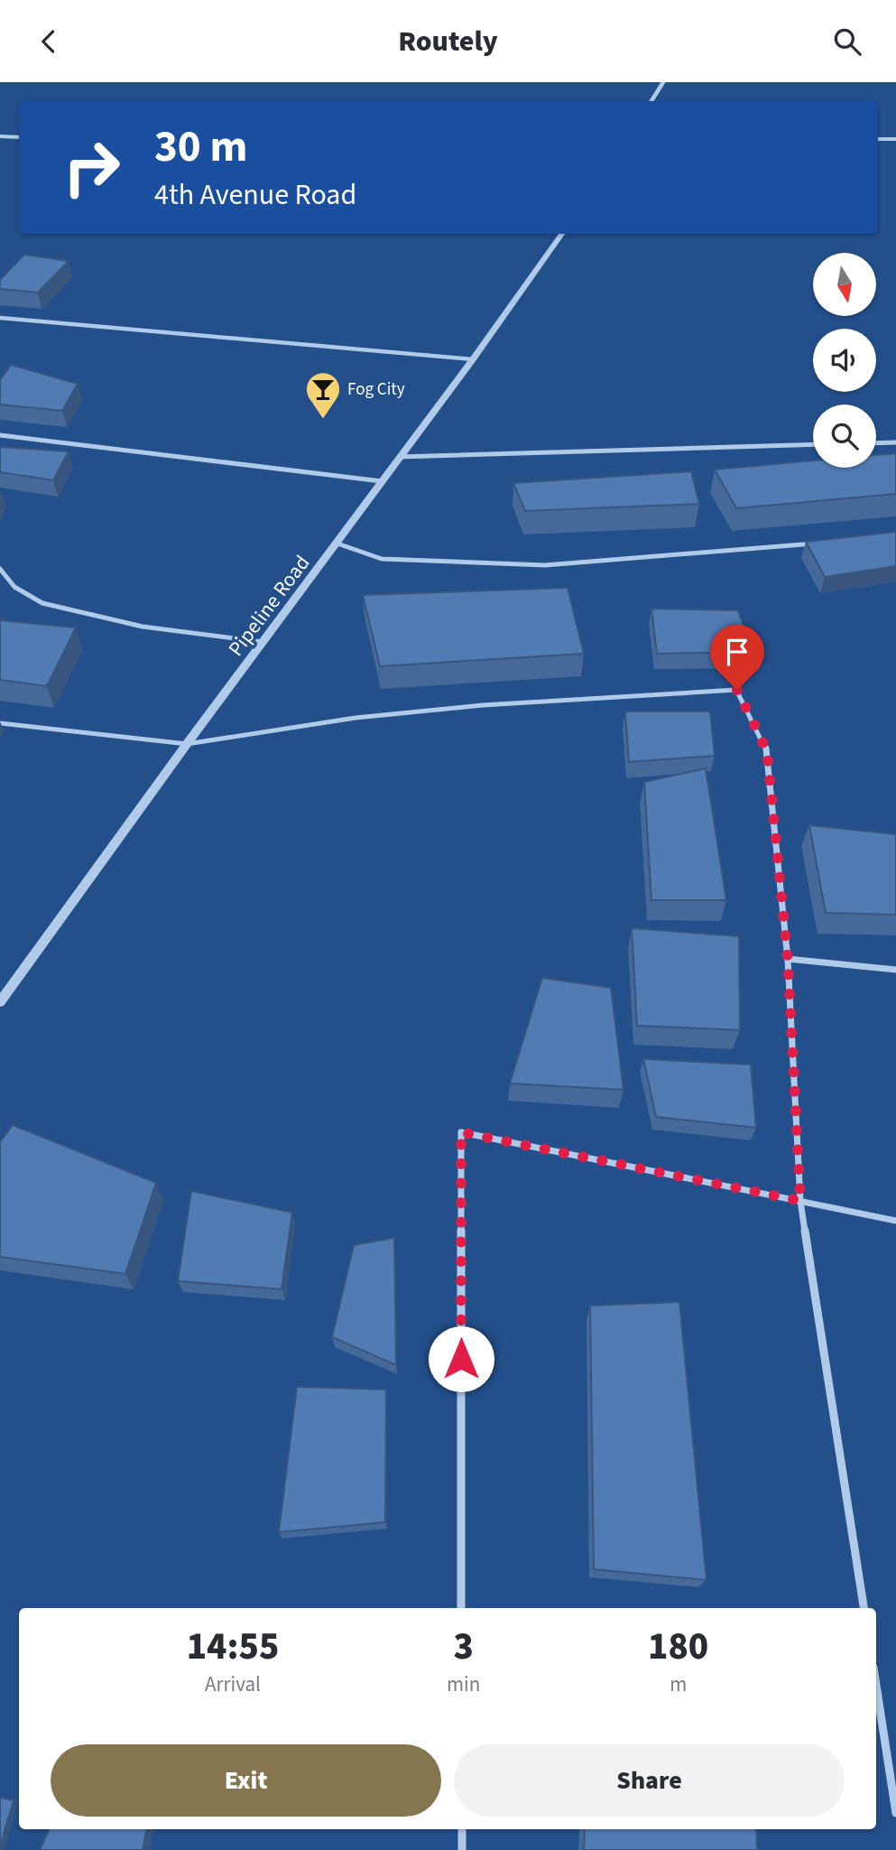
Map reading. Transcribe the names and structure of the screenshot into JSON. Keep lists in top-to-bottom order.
{
  "streets": {
    "street": ["Pipeline Road"]
  },
  "places": {
    "bar": ["Fog City"]
  },
  "north": "bottom",
  "page": {
    "header": "Routely",
    "turn": ["30 m", "4th Avenue Road"],
    "eta": [
      "14:55",
      "Arrival",
      "3",
      "min",
      "180",
      "m"
    ],
    "buttons": ["Exit", "Share"]
  }
}
